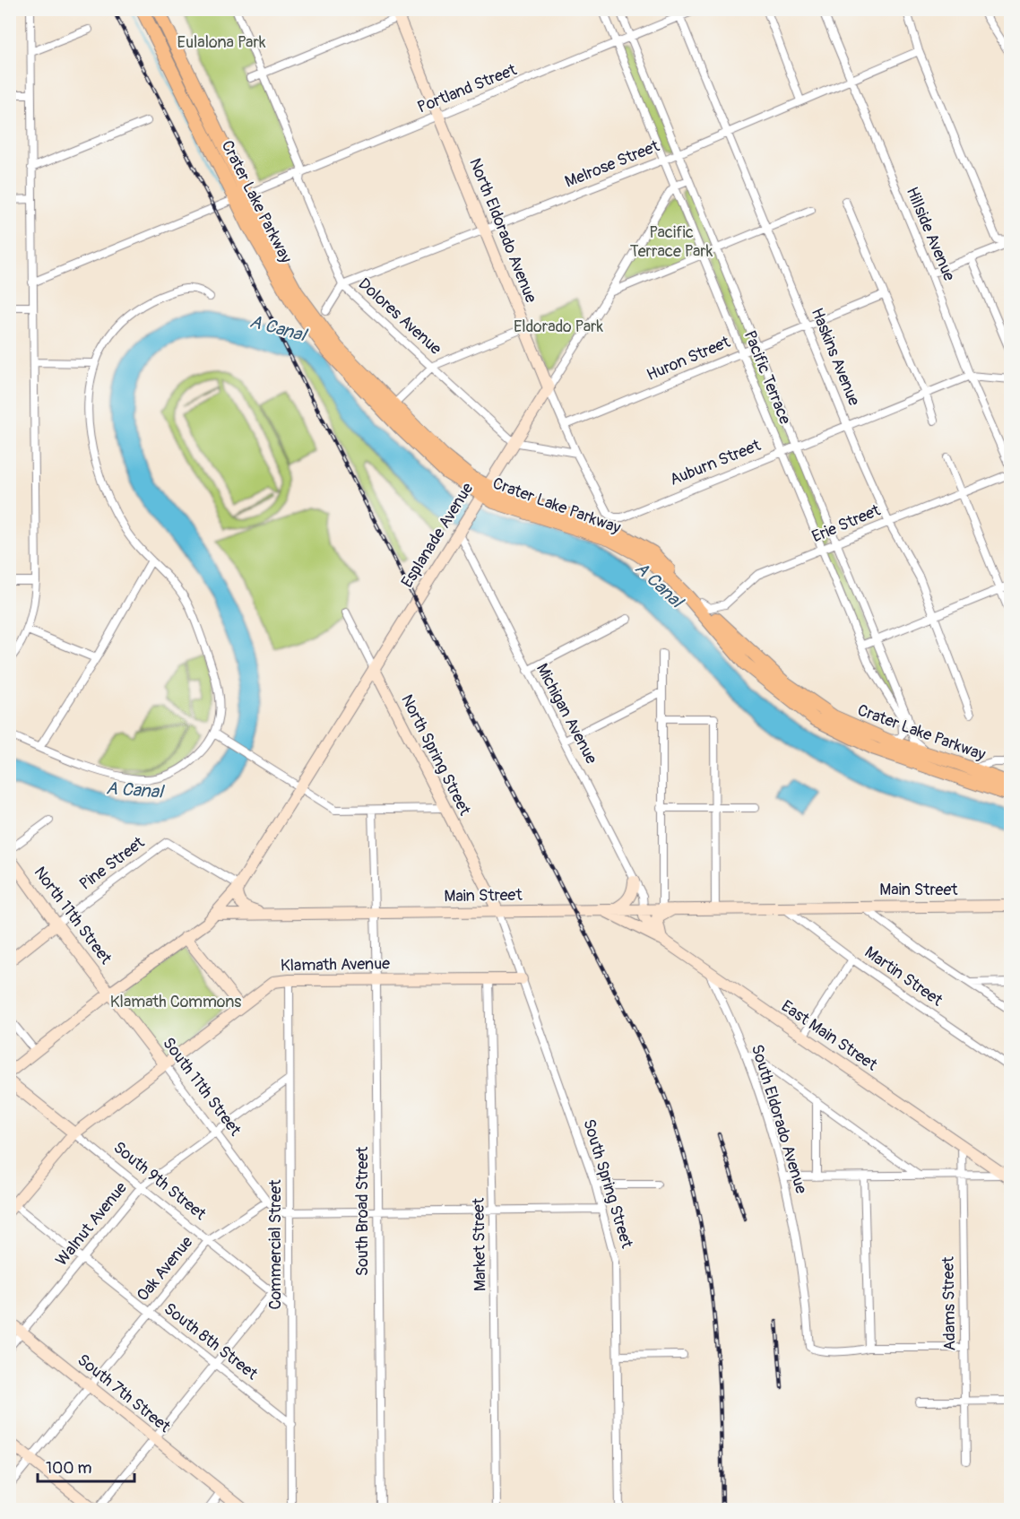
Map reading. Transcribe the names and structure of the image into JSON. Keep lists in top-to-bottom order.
{
  "streets": {
    "main road": ["Crater Lake Parkway"],
    "street": [
      "Portland Street",
      "Melrose Street",
      "North Eldorado Avenue",
      "Hillside Avenue",
      "Dolores Avenue",
      "Haskins Avenue",
      "Huron Street",
      "Pacific Terrace",
      "Auburn Street",
      "Erie Street",
      "Esplanade Avenue",
      "Michigan Avenue",
      "North Spring Street",
      "Pine Street",
      "Main Street",
      "North 11th Street",
      "Klamath Avenue",
      "Martin Street",
      "East Main Street",
      "South 11th Street",
      "South Eldorado Avenue",
      "South 9th Street",
      "South Spring Street",
      "South Broad Street",
      "Walnut Avenue",
      "Commercial Street",
      "Market Street",
      "Oak Avenue",
      "Adams Street",
      "South 8th Street",
      "South 7th Street"
    ]
  },
  "crossings": [
    ["Portland Street", "Crater Lake Parkway"],
    ["Portland Street", "North Eldorado Avenue"],
    ["Portland Street", "Dolores Avenue"],
    ["Portland Street", "Haskins Avenue"],
    ["Portland Street", "Pacific Terrace"],
    ["Melrose Street", "North Eldorado Avenue"],
    ["Melrose Street", "Hillside Avenue"],
    ["Melrose Street", "Dolores Avenue"],
    ["Melrose Street", "Haskins Avenue"],
    ["Melrose Street", "Pacific Terrace"],
    ["Crater Lake Parkway", "Pacific Terrace"],
    ["Crater Lake Parkway", "Erie Street"],
    ["Crater Lake Parkway", "Esplanade Avenue"],
    ["North Eldorado Avenue", "Huron Street"],
    ["North Eldorado Avenue", "Auburn Street"],
    ["North Eldorado Avenue", "Esplanade Avenue"],
    ["Hillside Avenue", "Auburn Street"],
    ["Hillside Avenue", "Erie Street"],
    ["Dolores Avenue", "Esplanade Avenue"],
    ["Haskins Avenue", "Huron Street"],
    ["Haskins Avenue", "Auburn Street"],
    ["Haskins Avenue", "Erie Street"],
    ["Huron Street", "Pacific Terrace"],
    ["Pacific Terrace", "Auburn Street"],
    ["Pacific Terrace", "Erie Street"],
    ["Pacific Terrace", "Esplanade Avenue"],
    ["Esplanade Avenue", "Michigan Avenue"],
    ["Esplanade Avenue", "North Spring Street"],
    ["Esplanade Avenue", "Pine Street"],
    ["Esplanade Avenue", "Main Street"],
    ["Michigan Avenue", "Main Street"],
    ["Michigan Avenue", "East Main Street"],
    ["North Spring Street", "Main Street"],
    ["North Spring Street", "South Spring Street"],
    ["Pine Street", "North 11th Street"],
    ["Main Street", "Martin Street"],
    ["Main Street", "East Main Street"],
    ["Main Street", "South Spring Street"],
    ["Main Street", "South Broad Street"],
    ["North 11th Street", "South 11th Street"],
    ["Klamath Avenue", "South 11th Street"],
    ["Klamath Avenue", "South 9th Street"],
    ["Klamath Avenue", "South Spring Street"],
    ["Klamath Avenue", "South Broad Street"],
    ["Klamath Avenue", "Commercial Street"],
    ["Klamath Avenue", "Market Street"],
    ["Klamath Avenue", "South 8th Street"],
    ["East Main Street", "South Eldorado Avenue"],
    ["East Main Street", "Adams Street"],
    ["South 11th Street", "Walnut Avenue"],
    ["South 11th Street", "Oak Avenue"],
    ["South Eldorado Avenue", "Adams Street"],
    ["South 9th Street", "Walnut Avenue"],
    ["South 9th Street", "Commercial Street"],
    ["South 9th Street", "Oak Avenue"],
    ["Walnut Avenue", "Commercial Street"],
    ["Walnut Avenue", "South 8th Street"],
    ["Walnut Avenue", "South 7th Street"],
    ["Commercial Street", "South 8th Street"],
    ["Oak Avenue", "South 8th Street"],
    ["Oak Avenue", "South 7th Street"]
  ],
  "water": ["A Canal"],
  "parks": [
    "Eulalona Park",
    "Pacific Terrace Park",
    "Eldorado Park",
    "Klamath Commons"
  ],
  "scale_bar": "100 m"
}
